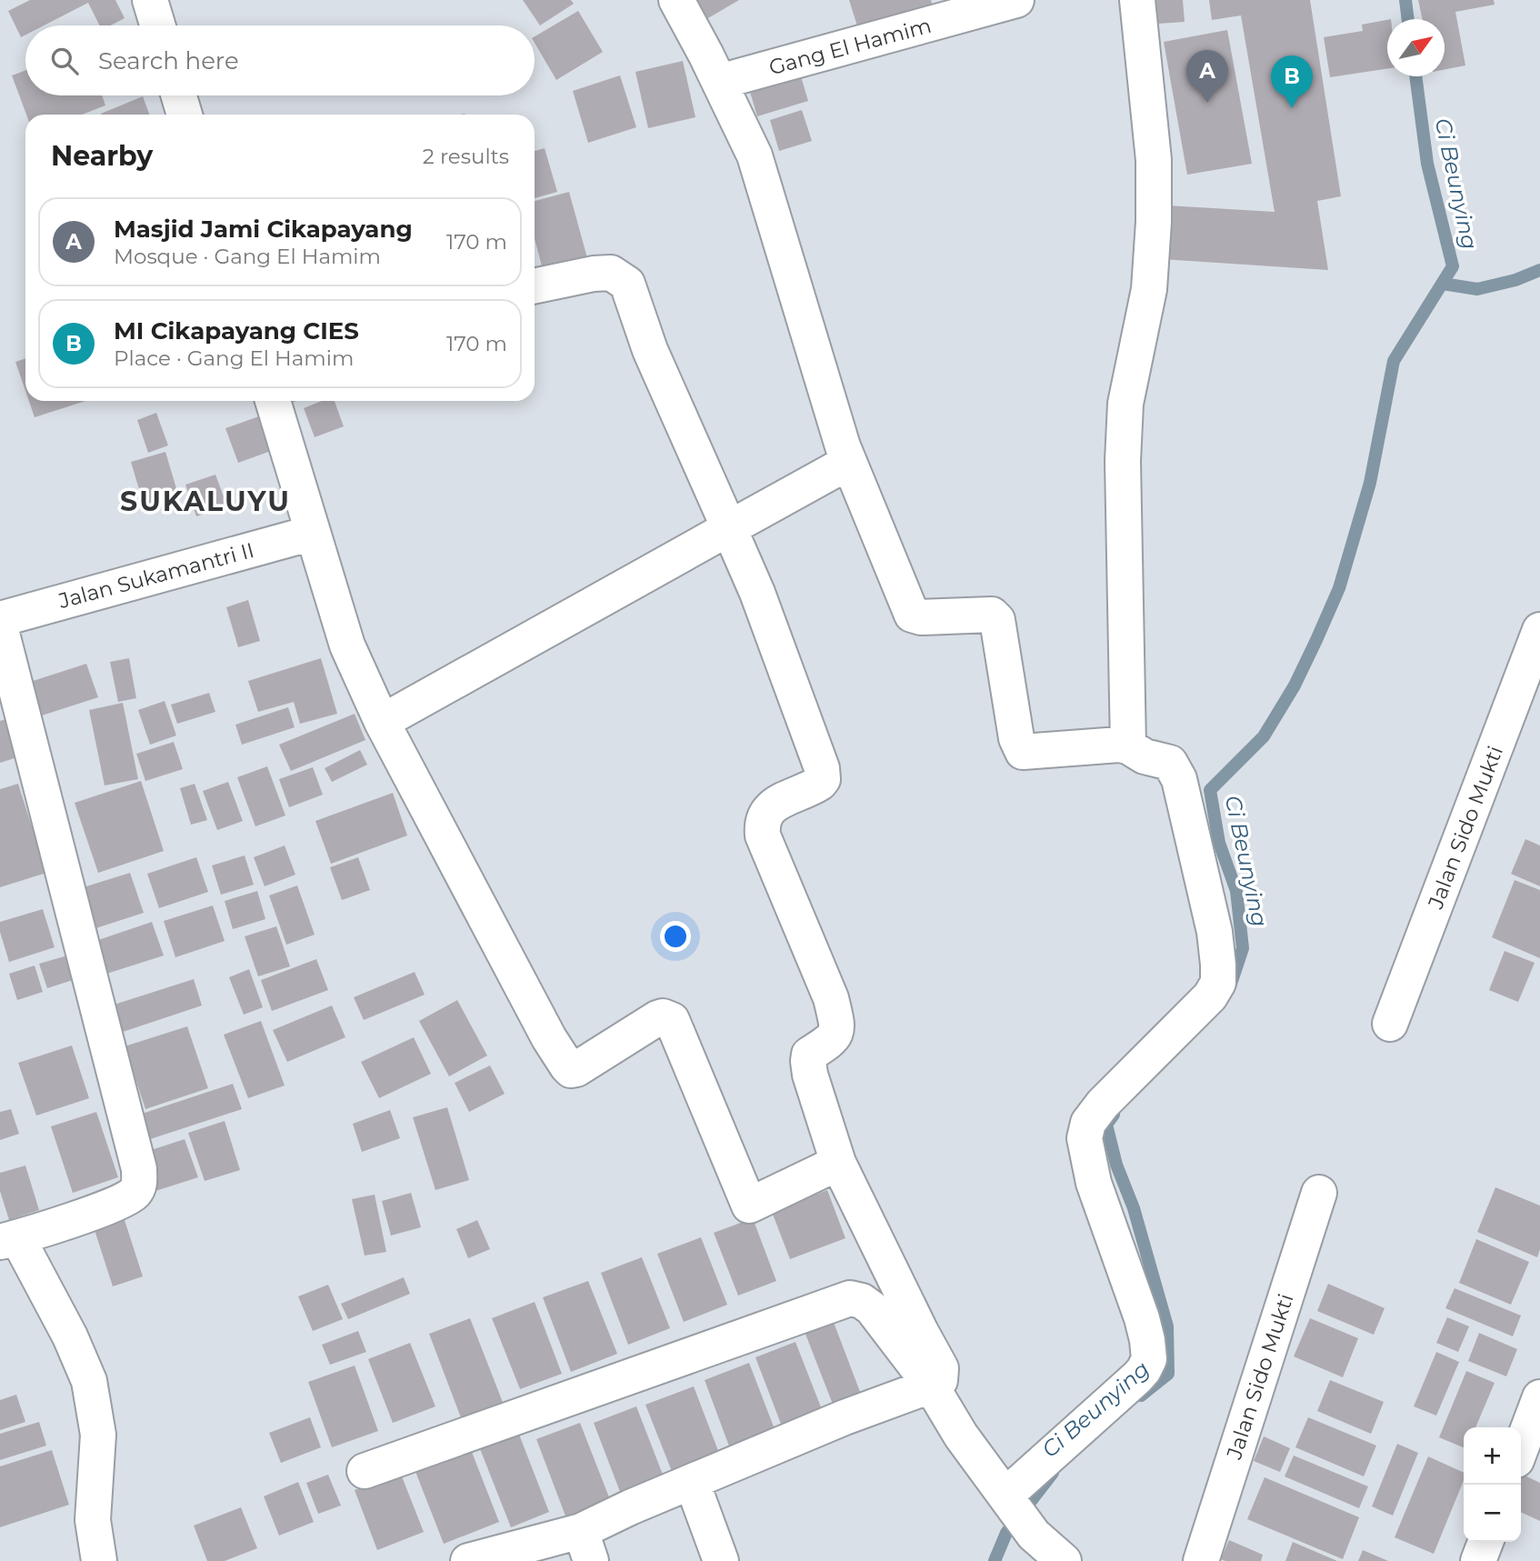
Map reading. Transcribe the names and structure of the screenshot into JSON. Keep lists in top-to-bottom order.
{
  "streets": {
    "street": ["Gang El Hamim", "Jalan Sukamantri II", "Jalan Sido Mukti"]
  },
  "districts": ["SUKALUYU"],
  "water": ["Ci Beunying"],
  "north": "top right",
  "page": {
    "search": "Search here",
    "pins": ["A", "B"],
    "heading": ["Nearby", "2 results"],
    "list": [
      {
        "mark": "A",
        "name": "Masjid Jami Cikapayang",
        "note": "Mosque · Gang El Hamim",
        "value": "170 m"
      },
      {
        "mark": "B",
        "name": "MI Cikapayang CIES",
        "note": "Place · Gang El Hamim",
        "value": "170 m"
      }
    ],
    "map_buttons": ["+", "−"]
  }
}
